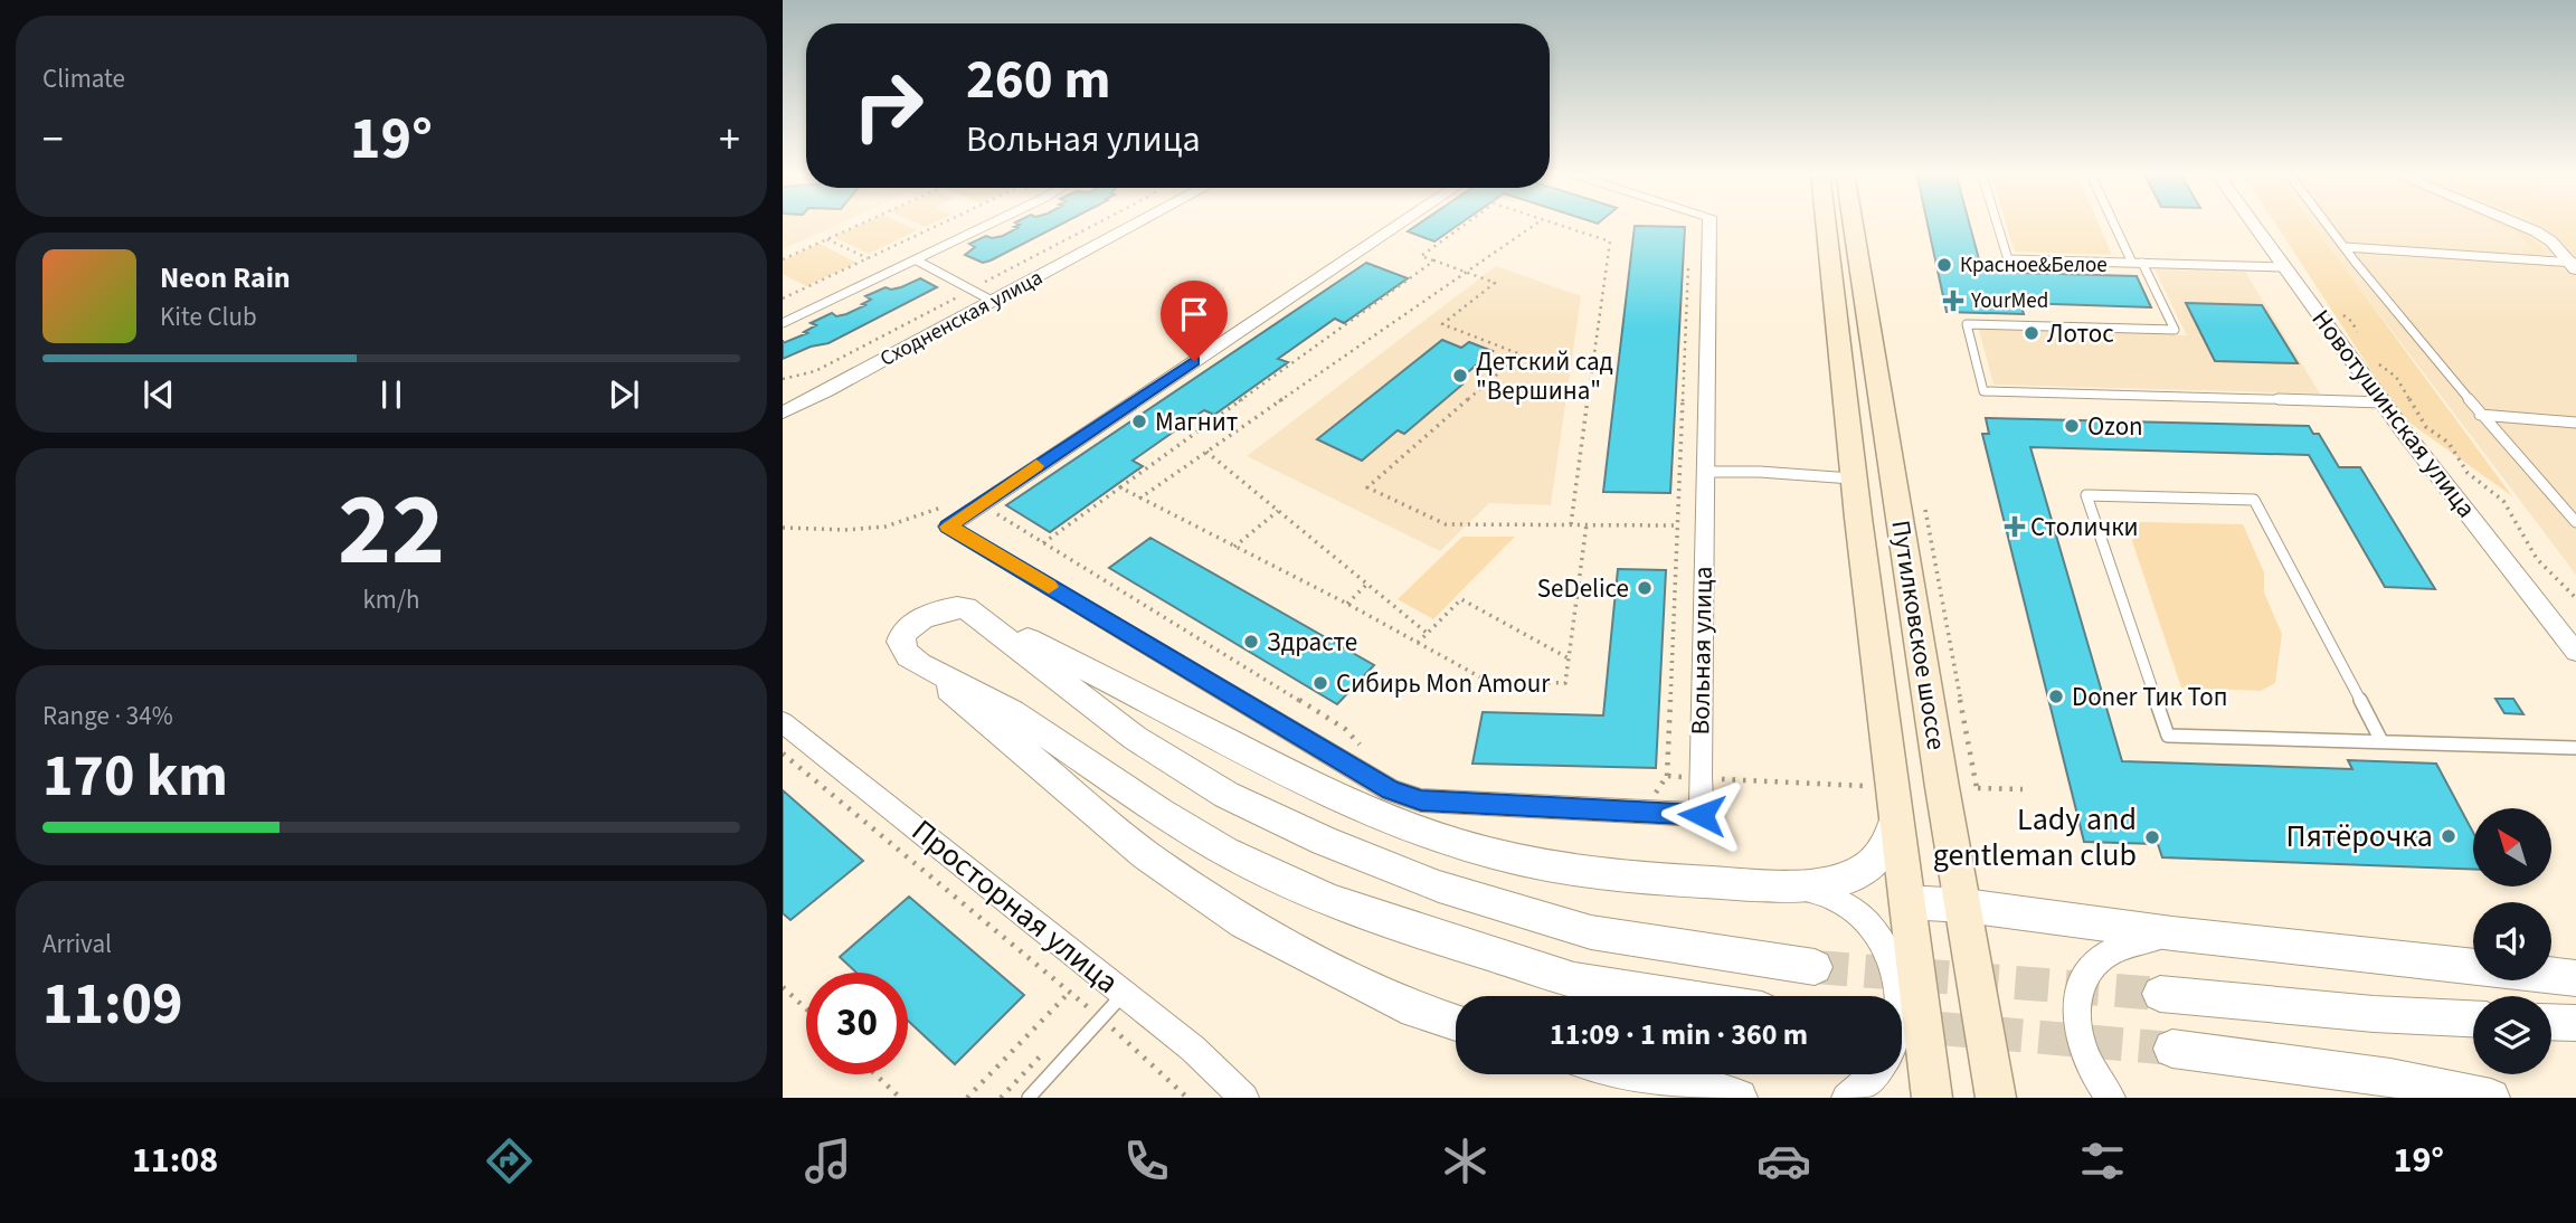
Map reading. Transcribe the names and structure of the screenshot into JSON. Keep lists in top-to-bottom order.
{
  "streets": {
    "main road": ["Путилковское шоссе"],
    "street": [
      "Сходненская улица",
      "Новотушинская улица",
      "Вольная улица",
      "Просторная улица"
    ]
  },
  "places": {
    "other": [
      "Красное&Белое",
      "Лотос",
      "Детский сад \"Вершина\"",
      "Магнит",
      "Ozon",
      "SeDelice",
      "Здрасте",
      "Сибирь Mon Amour",
      "Doner Тик Топ",
      "Пятёрочка",
      "Lady and gentleman club"
    ],
    "health": ["YourMed", "Столички"]
  },
  "north": "top left",
  "page": {
    "tile": [
      "Climate",
      ["22", "km/h"],
      ["Range · 34%", "170 km"],
      ["Arrival", "11:09"]
    ],
    "turn": ["260 m", "Вольная улица"],
    "heat": ["−", "19°", "+"],
    "song": ["Neon Rain", "Kite Club"],
    "limit": "30",
    "trip": "11:09 · 1 min · 360 m",
    "tabs": ["11:08", "19°"]
  }
}
